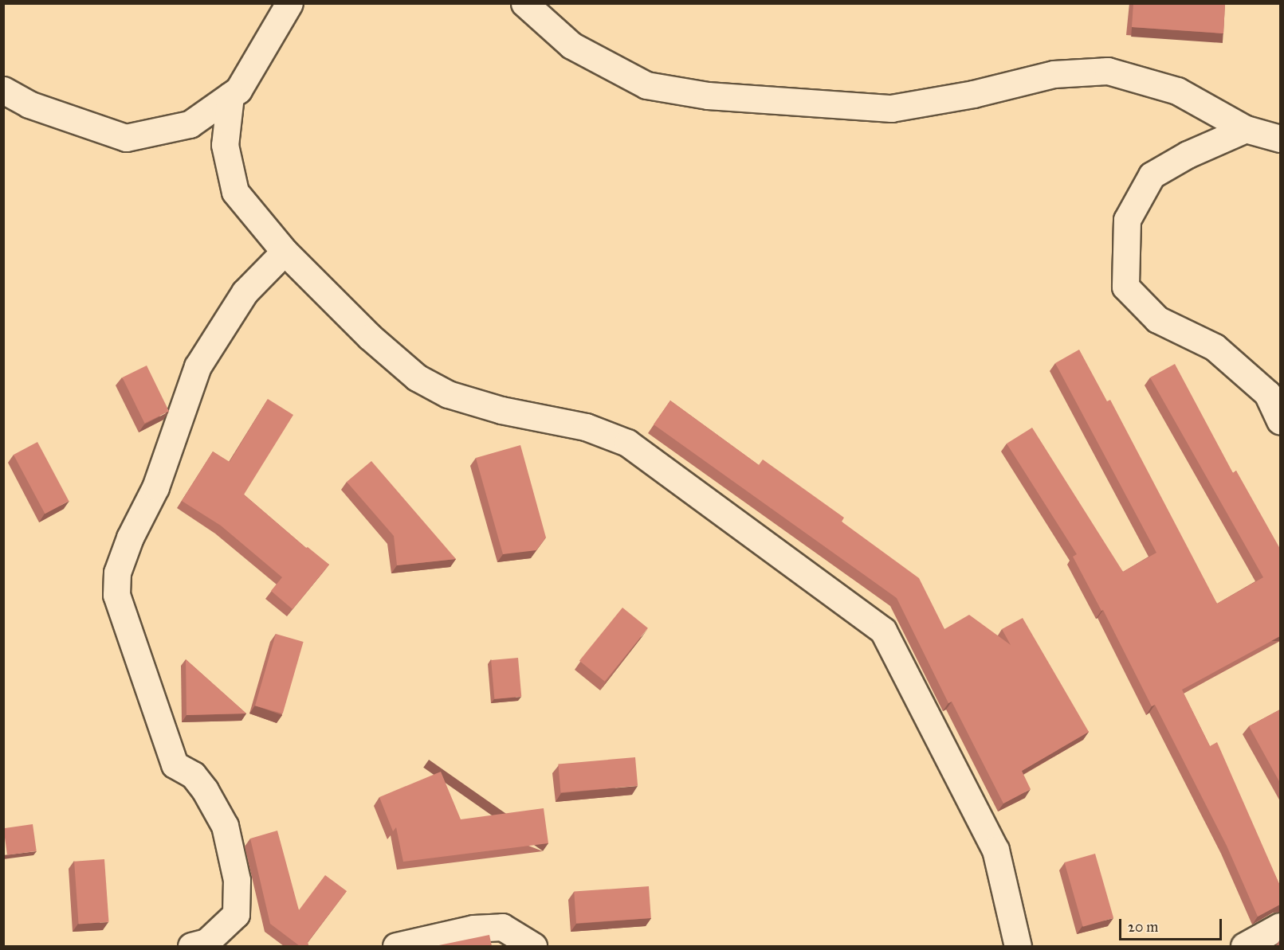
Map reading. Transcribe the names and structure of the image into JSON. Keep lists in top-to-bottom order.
{
  "scale_bar": "20 m"
}
